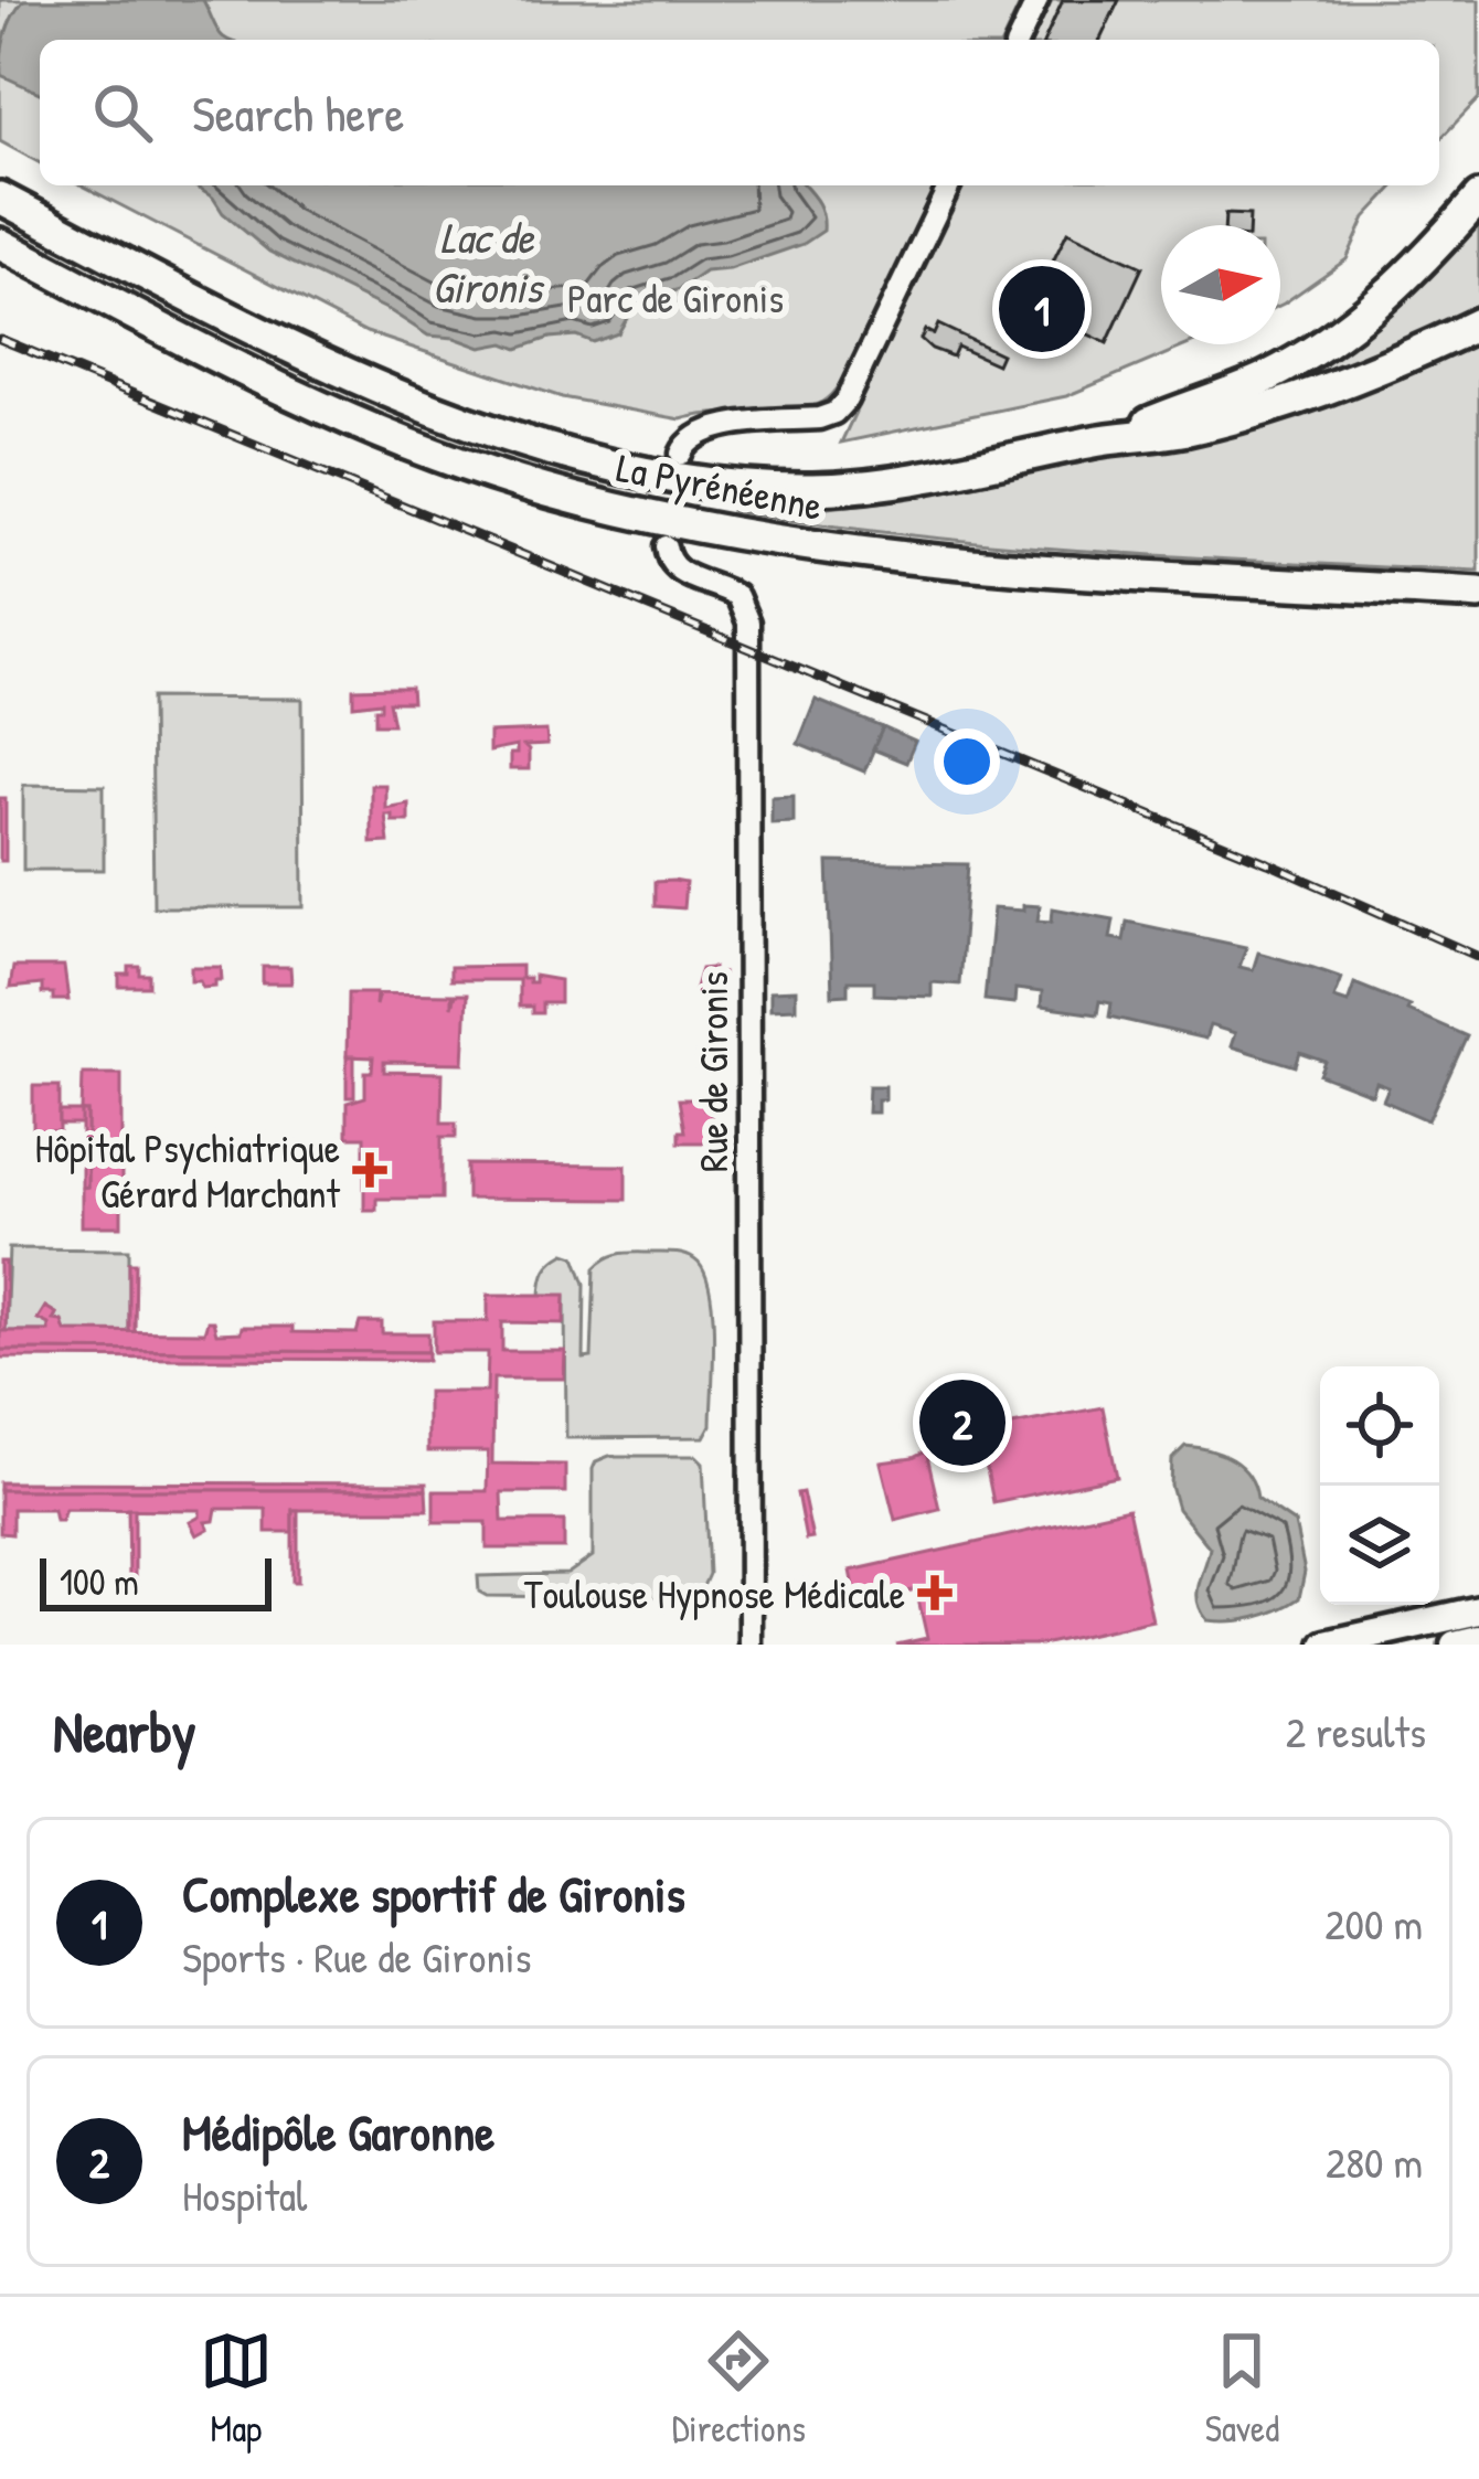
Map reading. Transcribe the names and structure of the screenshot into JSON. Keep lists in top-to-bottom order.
{
  "streets": {
    "highway": ["La Pyrénéenne"],
    "street": ["Rue de Gironis"]
  },
  "water": ["Lac de Gironis"],
  "parks": ["Parc de Gironis"],
  "places": {
    "health": ["Hôpital Psychiatrique Gérard Marchant", "Toulouse Hypnose Médicale"]
  },
  "scale_bar": "100 m",
  "north": "right",
  "page": {
    "search": "Search here",
    "pins": ["1", "2"],
    "scale": "100 m",
    "heading": ["Nearby", "2 results"],
    "list": [
      {
        "mark": "1",
        "name": "Complexe sportif de Gironis",
        "note": "Sports · Rue de Gironis",
        "value": "200 m"
      },
      {
        "mark": "2",
        "name": "Médipôle Garonne",
        "note": "Hospital",
        "value": "280 m"
      }
    ],
    "nav": ["Map", "Directions", "Saved"]
  }
}
